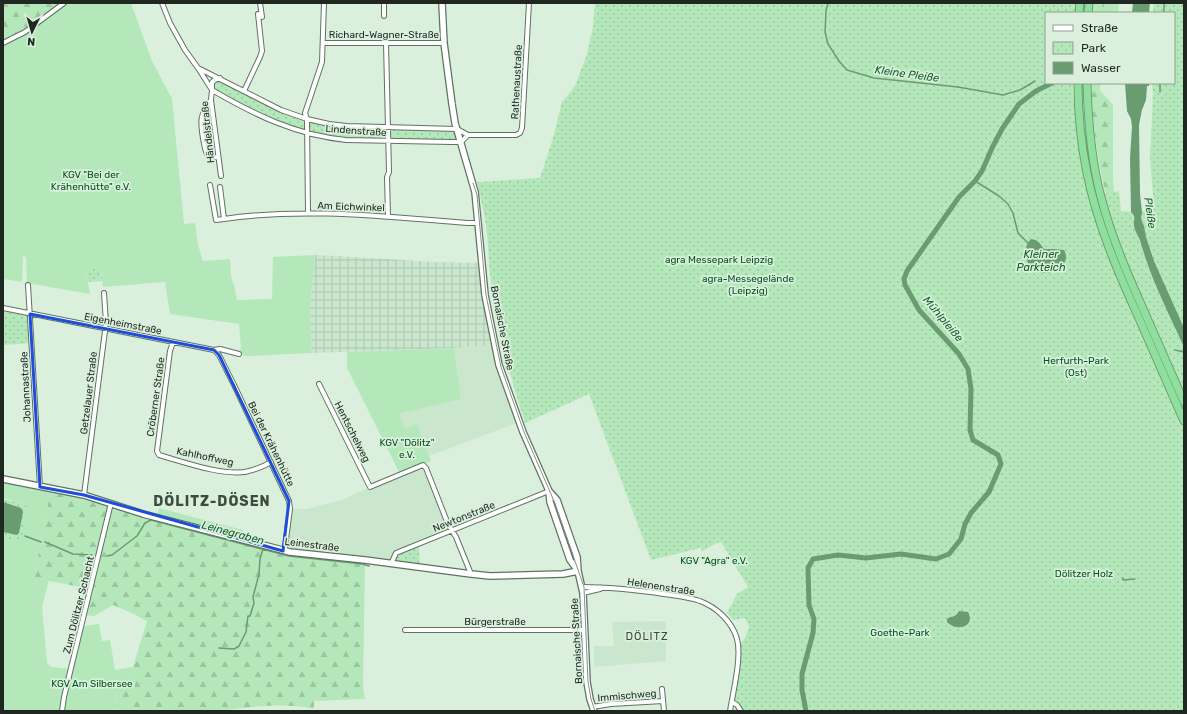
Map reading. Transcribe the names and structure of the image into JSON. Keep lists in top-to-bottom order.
{
  "streets": {
    "main road": ["Bornaische Straße", "Leinestraße"],
    "street": [
      "Richard-Wagner-Straße",
      "Rathenaustraße",
      "Lindenstraße",
      "Händelstraße",
      "Am Eichwinkel",
      "Eigenheimstraße",
      "Johannastraße",
      "Getzelauer Straße",
      "Cröberner Straße",
      "Hentschelweg",
      "Bei der Krähenhütte",
      "Kahlhoffweg",
      "Newtonstraße",
      "Helenenstraße",
      "Zum Dölitzer Schacht",
      "Bürgerstraße",
      "Immischweg"
    ]
  },
  "crossings": [
    ["Richard-Wagner-Straße", "Bornaische Straße"],
    ["Rathenaustraße", "Lindenstraße"],
    ["Rathenaustraße", "Bornaische Straße"],
    ["Lindenstraße", "Händelstraße"],
    ["Lindenstraße", "Bornaische Straße"],
    ["Am Eichwinkel", "Bornaische Straße"],
    ["Eigenheimstraße", "Johannastraße"],
    ["Eigenheimstraße", "Getzelauer Straße"],
    ["Eigenheimstraße", "Cröberner Straße"],
    ["Eigenheimstraße", "Bei der Krähenhütte"],
    ["Bornaische Straße", "Newtonstraße"],
    ["Bornaische Straße", "Leinestraße"],
    ["Bornaische Straße", "Helenenstraße"],
    ["Bornaische Straße", "Bürgerstraße"],
    ["Bornaische Straße", "Immischweg"],
    ["Johannastraße", "Leinestraße"],
    ["Getzelauer Straße", "Leinestraße"],
    ["Cröberner Straße", "Kahlhoffweg"],
    ["Hentschelweg", "Newtonstraße"],
    ["Bei der Krähenhütte", "Kahlhoffweg"],
    ["Bei der Krähenhütte", "Leinestraße"],
    ["Newtonstraße", "Leinestraße"],
    ["Leinestraße", "Zum Dölitzer Schacht"]
  ],
  "districts": ["DÖLITZ-DÖSEN", "DÖLITZ"],
  "water": [
    "Kleine Pleiße",
    "Pleiße",
    "Kleiner Parkteich",
    "Mühlpleiße",
    "Leinegraben"
  ],
  "parks": [
    "KGV \"Bei der Krähenhütte\" e.V.",
    "agra Messepark Leipzig",
    "agra-Messegelände (Leipzig)",
    "Herfurth-Park (Ost)",
    "KGV \"Dölitz\" e.V.",
    "KGV \"Agra\" e.V.",
    "Dölitzer Holz",
    "Goethe-Park",
    "KGV Am Silbersee"
  ],
  "legend": ["Straße", "Park", "Wasser"],
  "north": "bottom"
}
